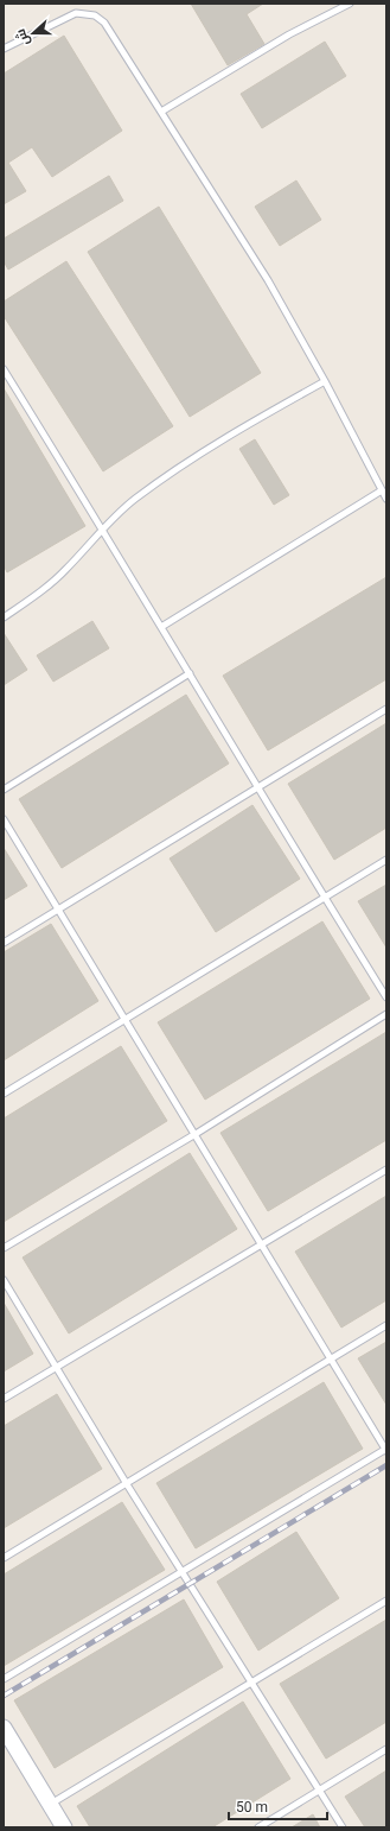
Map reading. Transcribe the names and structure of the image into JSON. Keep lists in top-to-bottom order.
{
  "scale_bar": "50 m",
  "north": "left"
}
